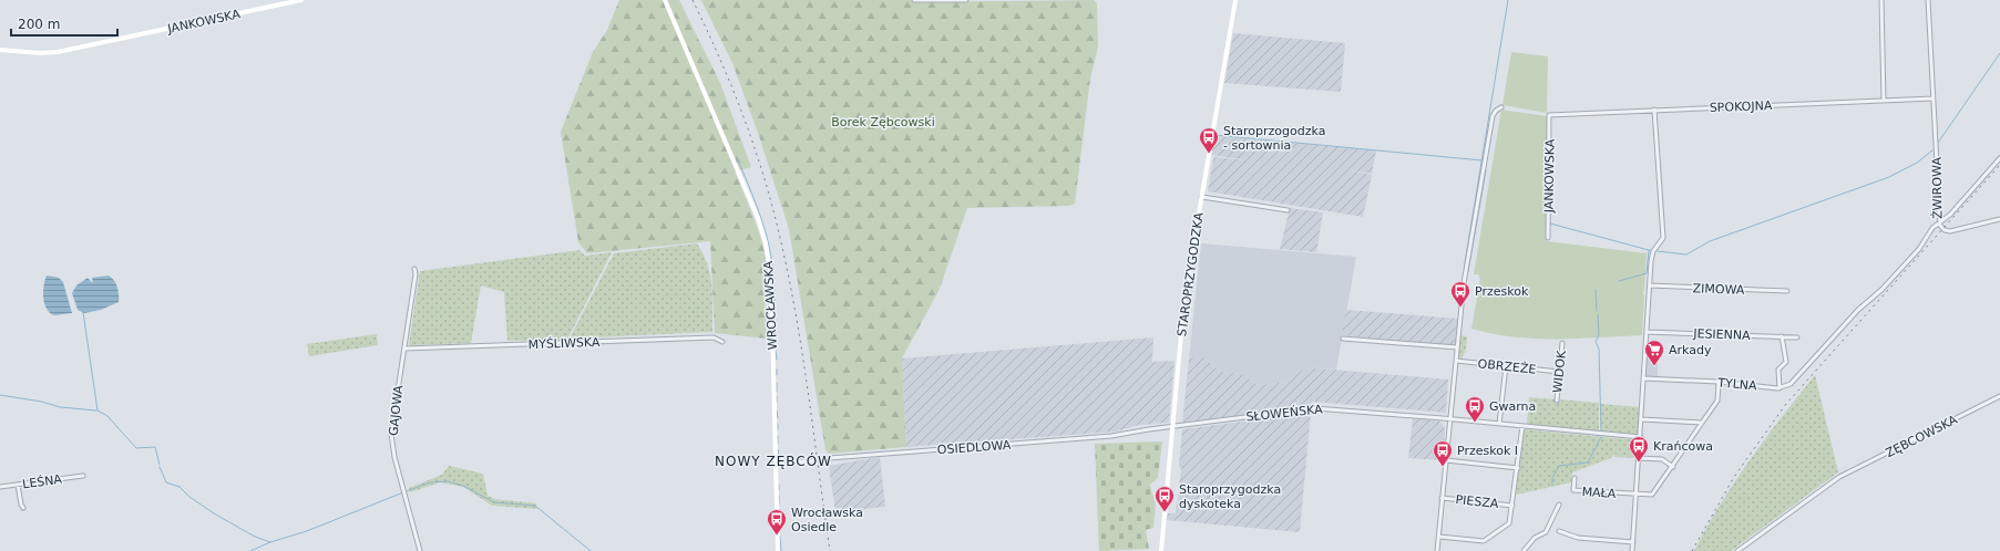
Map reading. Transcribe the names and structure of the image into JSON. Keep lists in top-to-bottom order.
{
  "streets": {
    "street": [
      "JANKOWSKA",
      "SPOKOJNA",
      "ŻWIROWA",
      "STAROPRZYGODZKA",
      "ZIMOWA",
      "WROCŁAWSKA",
      "JESIENNA",
      "MYŚLIWSKA",
      "OBRZEŻE",
      "WIDOK",
      "TYLNA",
      "GAJOWA",
      "SŁOWEŃSKA",
      "ZĘBCOWSKA",
      "OSIEDLOWA",
      "LEŚNA",
      "MAŁA",
      "PIESZA"
    ]
  },
  "crossings": [
    ["JANKOWSKA", "SPOKOJNA"],
    ["SPOKOJNA", "ŻWIROWA"],
    ["ŻWIROWA", "TYLNA"],
    ["STAROPRZYGODZKA", "SŁOWEŃSKA"],
    ["STAROPRZYGODZKA", "OSIEDLOWA"],
    ["WROCŁAWSKA", "OSIEDLOWA"],
    ["MYŚLIWSKA", "GAJOWA"],
    ["OBRZEŻE", "WIDOK"],
    ["SŁOWEŃSKA", "OSIEDLOWA"]
  ],
  "districts": ["NOWY ZĘBCÓW"],
  "parks": ["Borek Zębcowski"],
  "places": {
    "bus stop": [
      "Staroprzogodzka - sortownia",
      "Przeskok",
      "Gwarna",
      "Krańcowa",
      "Przeskok I",
      "Staroprzygodzka dyskoteka",
      "Wrocławska Osiedle"
    ],
    "supermarket": ["Arkady"]
  },
  "scale_bar": "200 m"
}
